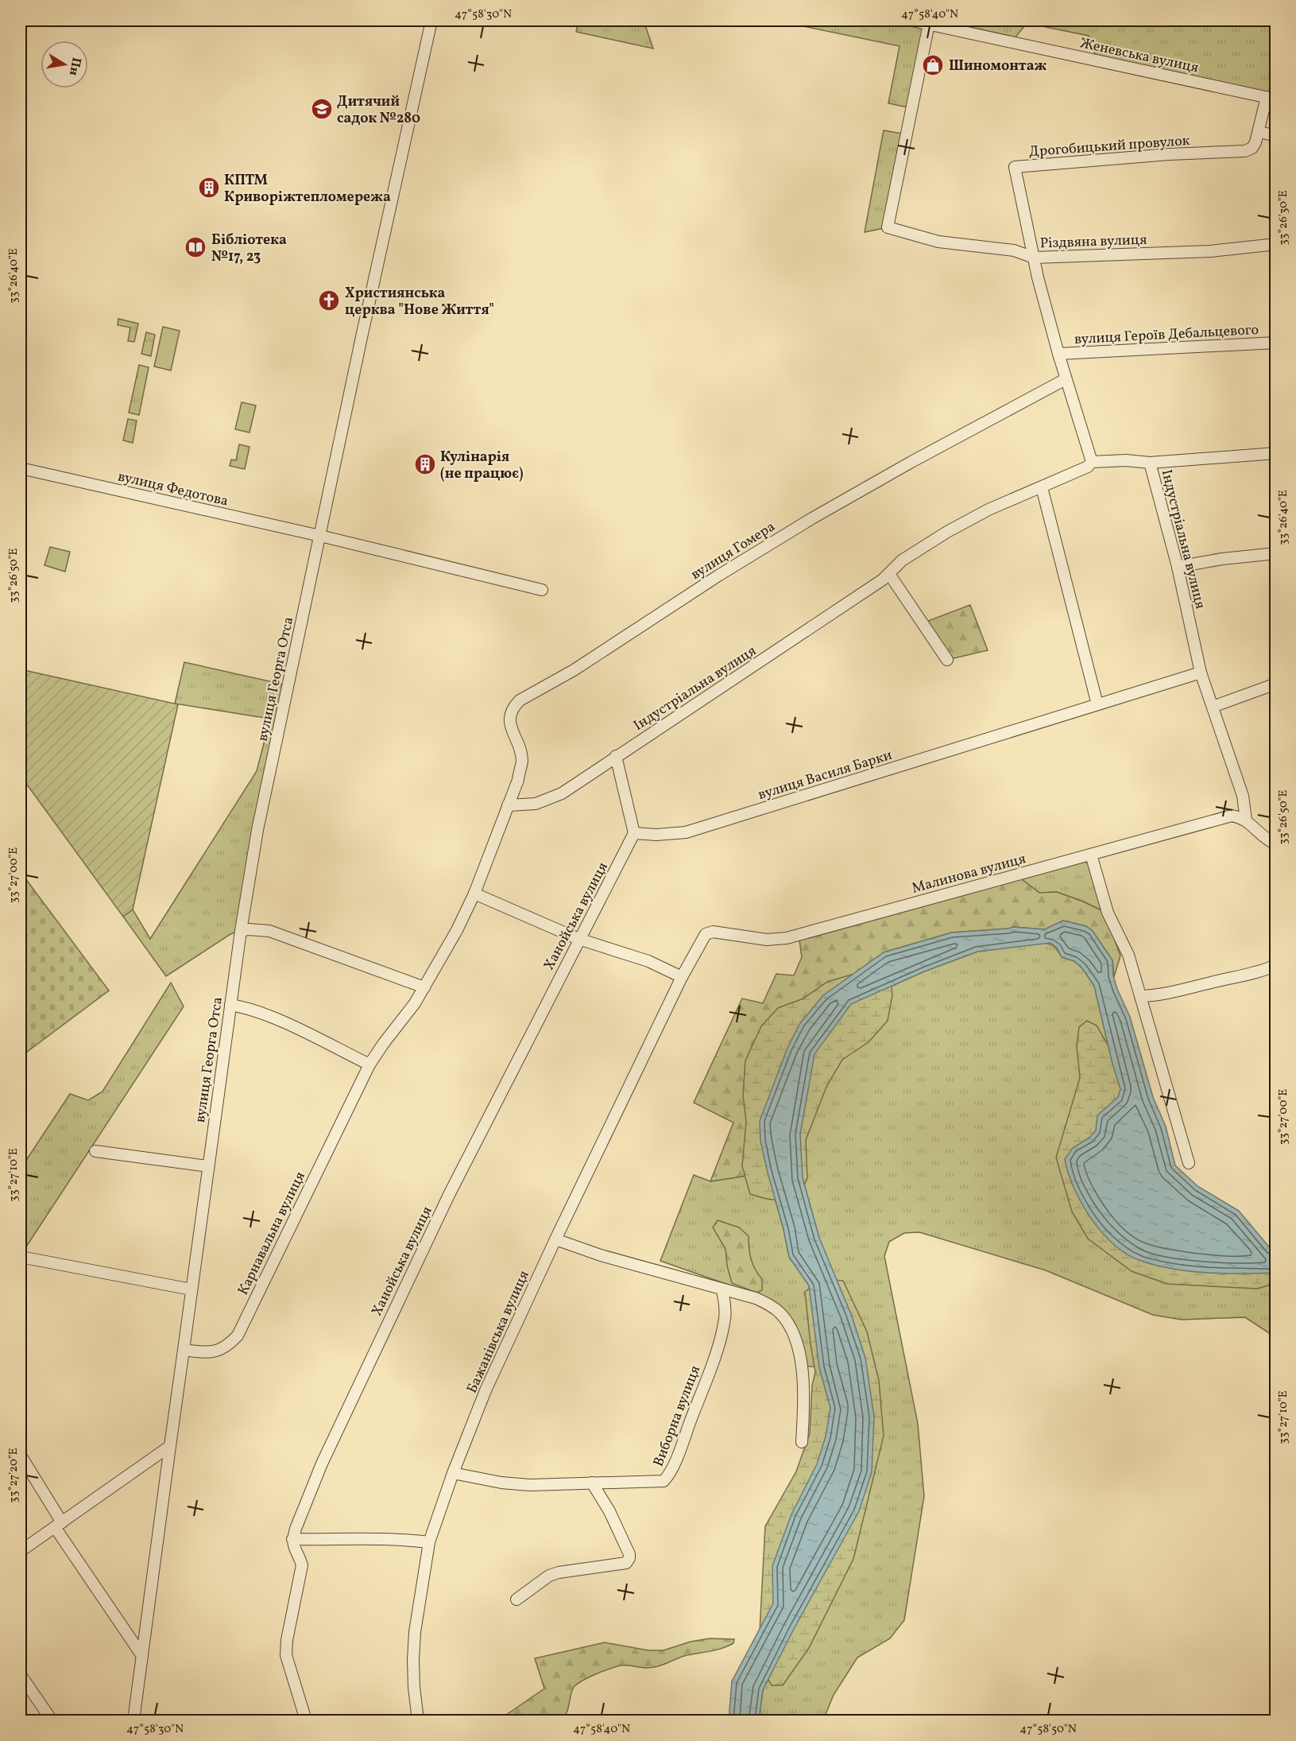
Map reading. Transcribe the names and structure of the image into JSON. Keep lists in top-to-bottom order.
{
  "streets": {
    "street": [
      "Женевська вулиця",
      "Дрогобицький провулок",
      "Різдвяна вулиця",
      "вулиця Героїв Дебальцевого",
      "вулиця Федотова",
      "Індустріальна вулиця",
      "вулиця Гомера",
      "вулиця Георга Отса",
      "вулиця Василя Барки",
      "Малинова вулиця",
      "Ханойська вулиця",
      "Карнавальна вулиця",
      "Бажанівська вулиця",
      "Виборна вулиця"
    ]
  },
  "crossings": [
    ["Женевська вулиця", "Дрогобицький провулок"],
    ["Женевська вулиця", "Різдвяна вулиця"],
    ["Дрогобицький провулок", "Різдвяна вулиця"],
    ["вулиця Федотова", "вулиця Георга Отса"],
    ["Індустріальна вулиця", "вулиця Гомера"],
    ["Індустріальна вулиця", "вулиця Василя Барки"],
    ["Індустріальна вулиця", "Малинова вулиця"],
    ["вулиця Гомера", "Карнавальна вулиця"],
    ["вулиця Георга Отса", "Карнавальна вулиця"],
    ["вулиця Василя Барки", "Ханойська вулиця"],
    ["Малинова вулиця", "Бажанівська вулиця"],
    ["Бажанівська вулиця", "Виборна вулиця"]
  ],
  "places": {
    "shop": ["Шиномонтаж"],
    "school or university": ["Дитячий садок №280"],
    "building": ["КПТМ Криворіжтепломережа", "Кулінарія (не працює)"],
    "library": ["Бібліотека №17, 23"],
    "church": ["Християнська церква \"Нове Життя\""]
  },
  "north": "right",
  "coordinates": [
    "47°58'30\"N",
    "47°58'40\"N",
    "33°26'30\"E",
    "33°26'40\"E",
    "33°26'50\"E",
    "33°27'00\"E",
    "33°27'10\"E",
    "33°27'20\"E",
    "47°58'50\"N"
  ]
}
